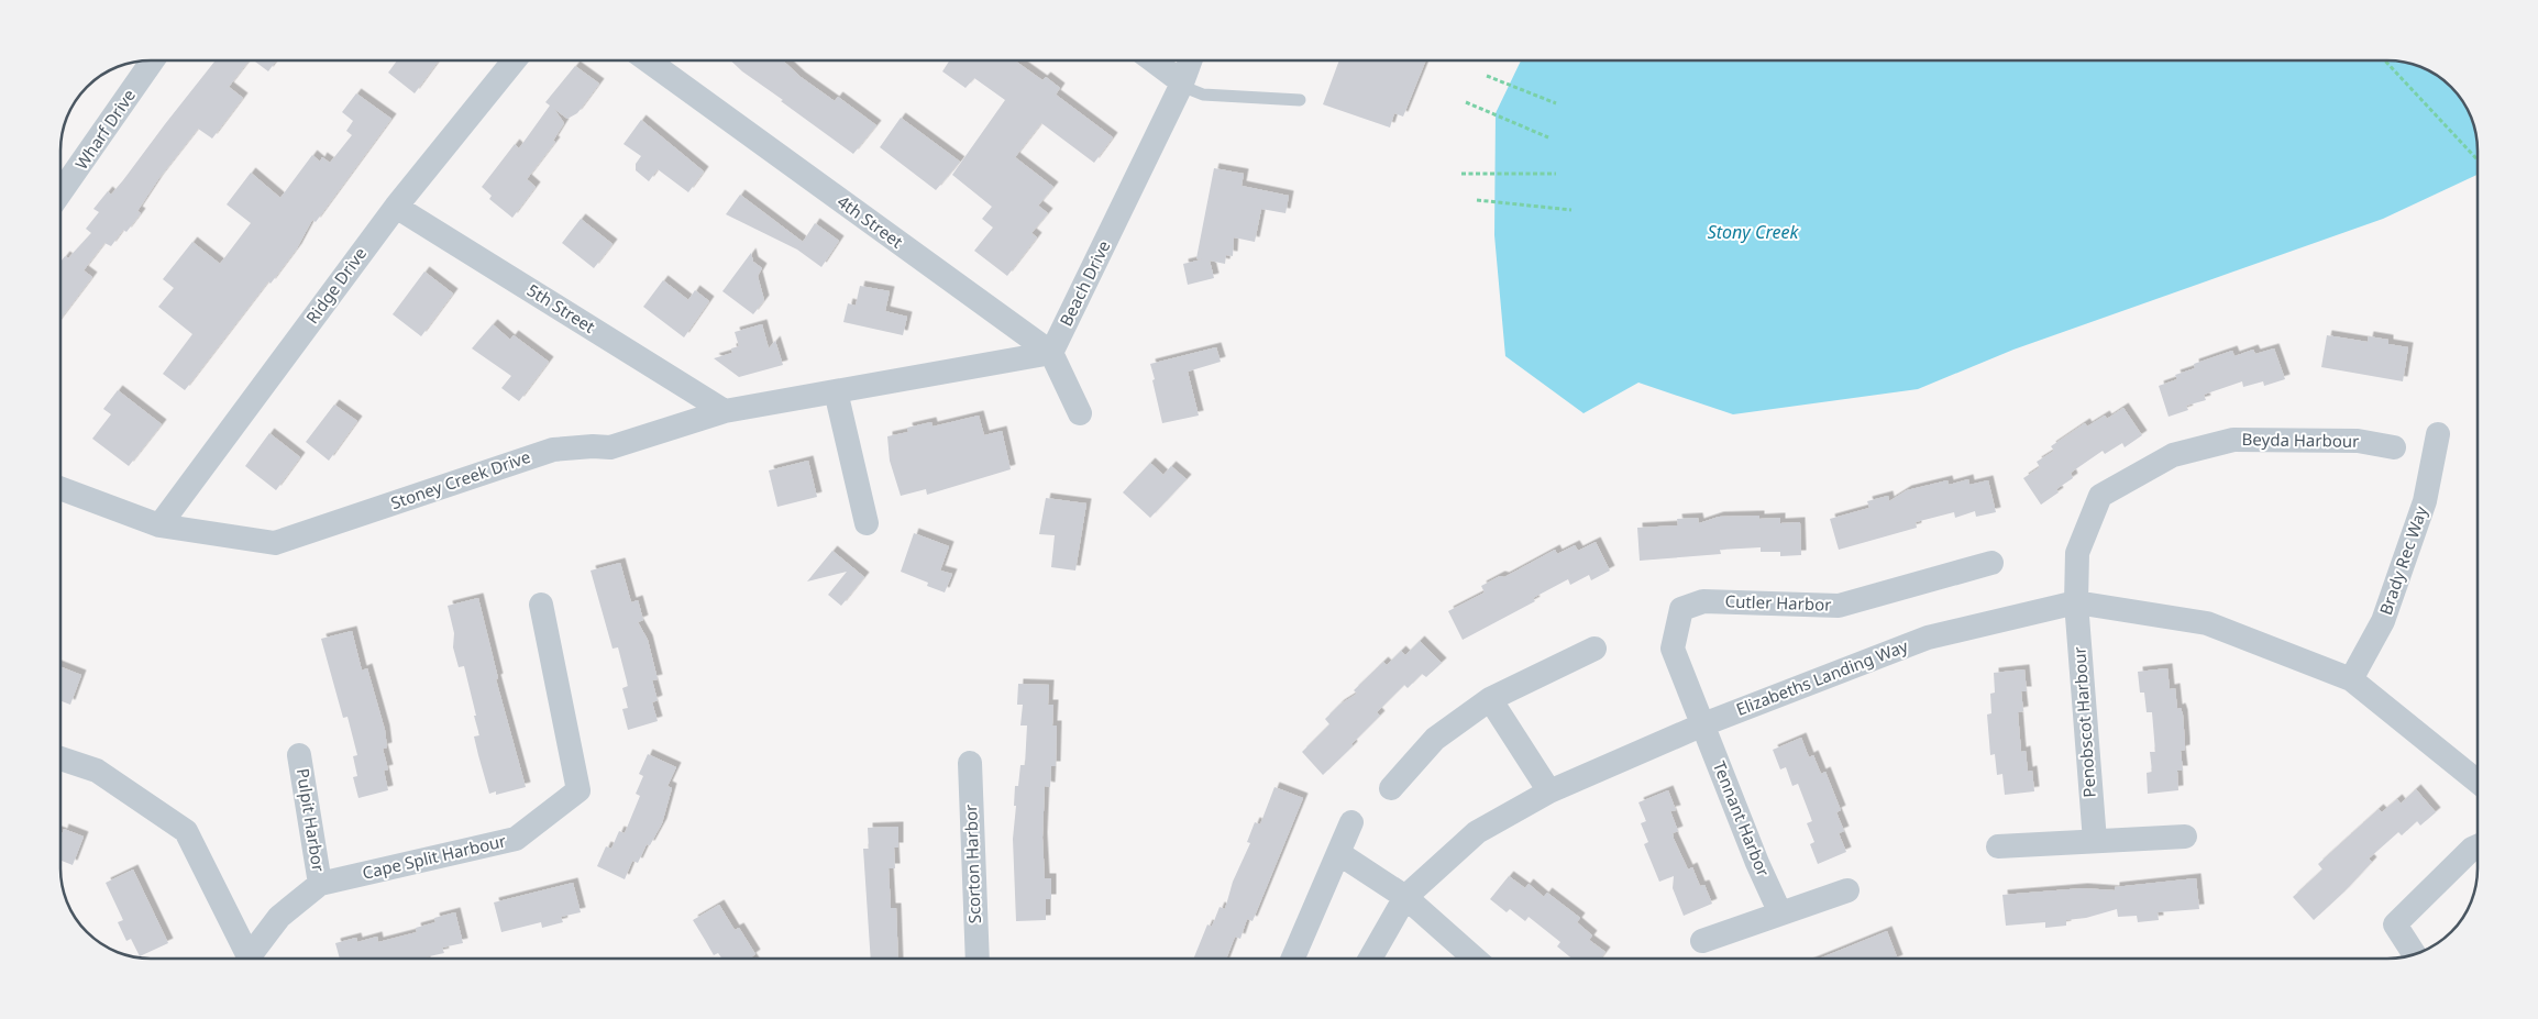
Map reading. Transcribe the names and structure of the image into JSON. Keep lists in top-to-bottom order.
{
  "streets": {
    "street": [
      "Wharf Drive",
      "4th Street",
      "Beach Drive",
      "Ridge Drive",
      "5th Street",
      "Beyda Harbour",
      "Stoney Creek Drive",
      "Brady Rec Way",
      "Cutler Harbor",
      "Elizabeths Landing Way",
      "Penobscot Harbour",
      "Tennant Harbor",
      "Pulpit Harbor",
      "Cape Split Harbour",
      "Scorton Harbor"
    ]
  },
  "crossings": [
    ["4th Street", "Beach Drive"],
    ["4th Street", "Stoney Creek Drive"],
    ["Beach Drive", "Stoney Creek Drive"],
    ["Ridge Drive", "5th Street"],
    ["Ridge Drive", "Stoney Creek Drive"],
    ["5th Street", "Stoney Creek Drive"],
    ["Beyda Harbour", "Elizabeths Landing Way"],
    ["Beyda Harbour", "Penobscot Harbour"],
    ["Brady Rec Way", "Elizabeths Landing Way"],
    ["Cutler Harbor", "Elizabeths Landing Way"],
    ["Cutler Harbor", "Tennant Harbor"],
    ["Elizabeths Landing Way", "Penobscot Harbour"],
    ["Elizabeths Landing Way", "Tennant Harbor"],
    ["Pulpit Harbor", "Cape Split Harbour"]
  ],
  "water": ["Stony Creek"]
}
